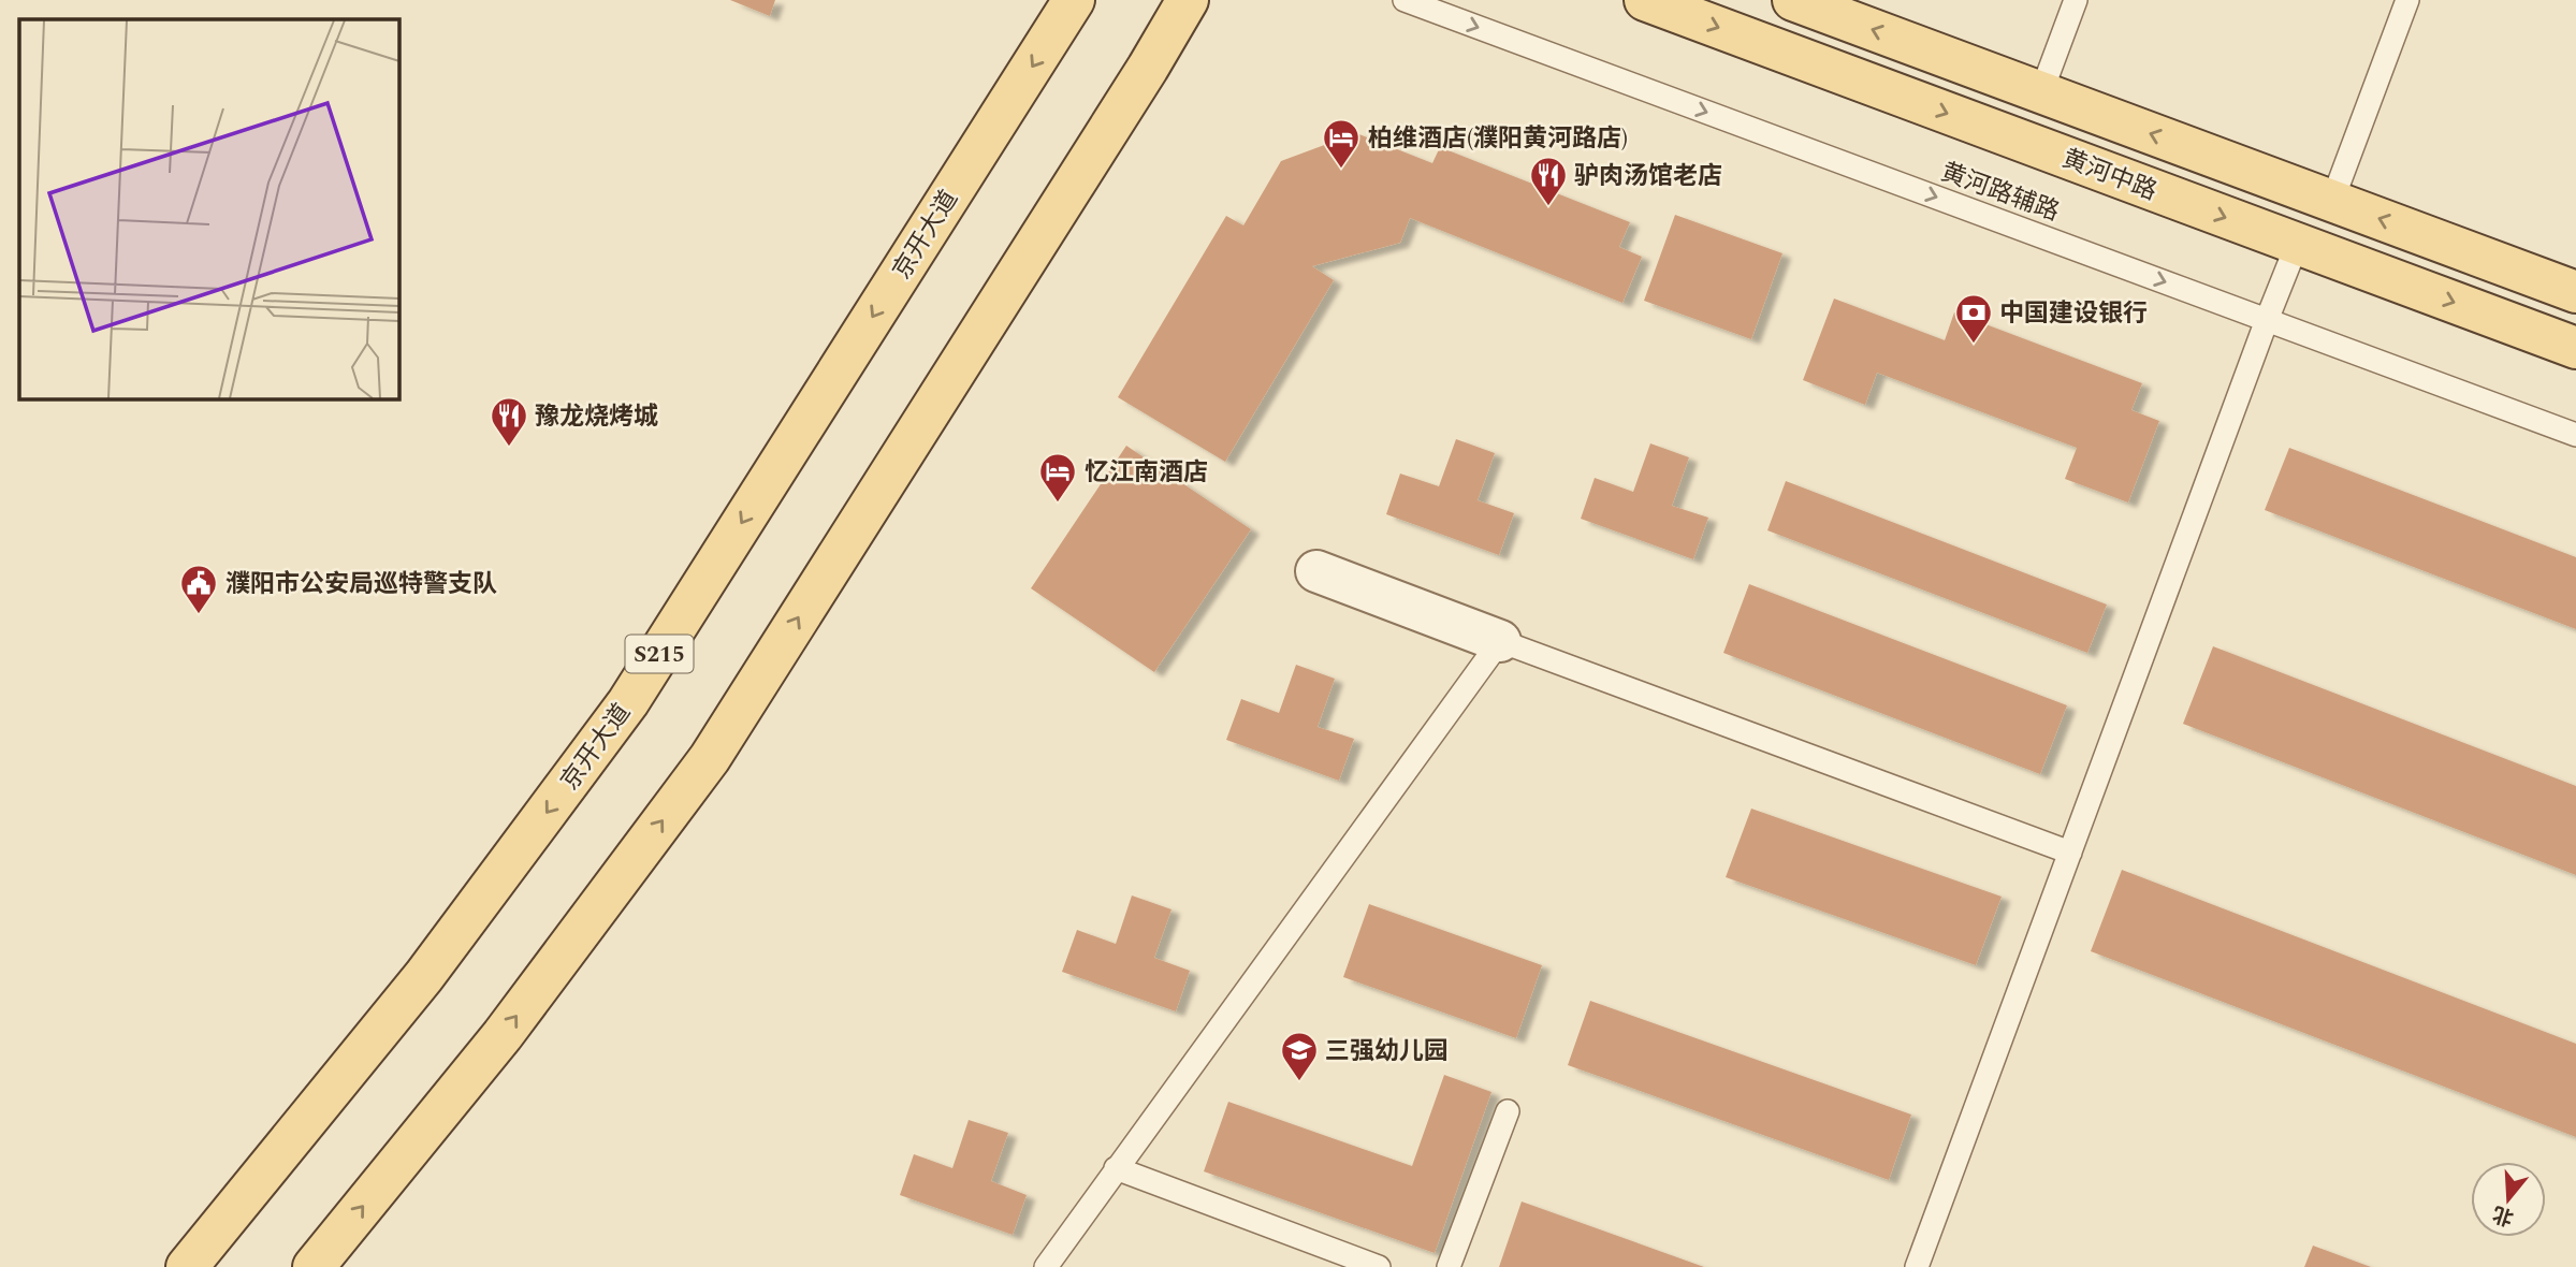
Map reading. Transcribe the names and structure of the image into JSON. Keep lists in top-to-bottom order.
{
  "streets": {
    "main road": ["黄河中路", "京开大道", "S215"],
    "lane": ["黄河路辅路"]
  },
  "one_way": ["黄河路辅路"],
  "places": {
    "hotel": ["柏维酒店(濮阳黄河路店)", "忆江南酒店"],
    "restaurant": ["驴肉汤馆老店", "豫龙烧烤城"],
    "bank": ["中国建设银行"],
    "public building": ["濮阳市公安局巡特警支队"],
    "school or university": ["三强幼儿园"]
  },
  "north": "bottom"
}
